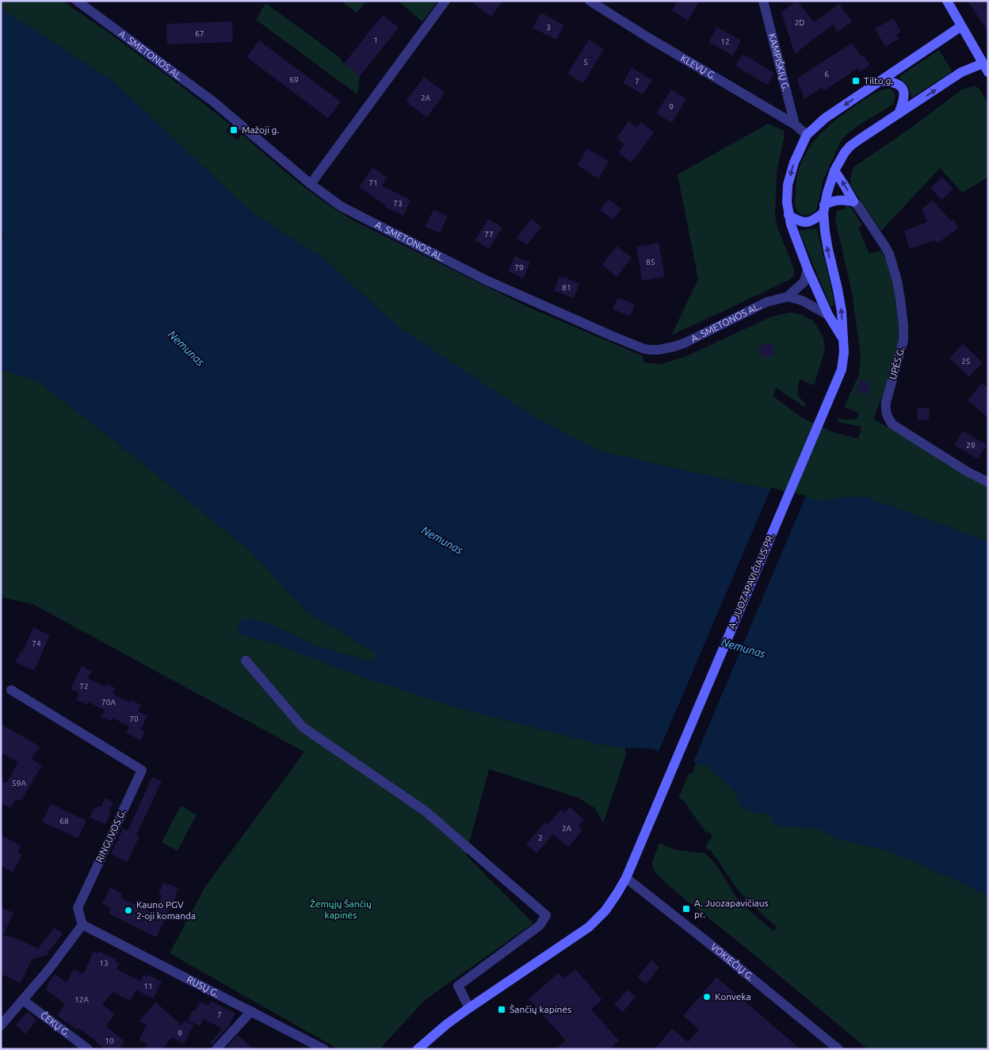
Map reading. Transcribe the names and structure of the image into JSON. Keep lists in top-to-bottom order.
{
  "streets": {
    "main road": ["A. JUOZAPAVIČIAUS PR."],
    "street": [
      "A. SMETONOS AL.",
      "KAMPIŠKIŲ G.",
      "KLEVŲ G.",
      "UPĖS G.",
      "RINGUVOS G.",
      "VOKIEČIŲ G.",
      "RUSŲ G.",
      "ČEKŲ G."
    ]
  },
  "crossings": [
    ["KAMPIŠKIŲ G.", "KLEVŲ G."],
    ["A. JUOZAPAVIČIAUS PR.", "VOKIEČIŲ G."],
    ["RINGUVOS G.", "RUSŲ G."]
  ],
  "water": ["Nemunas"],
  "parks": ["Žemųjų Šančių kapinės"],
  "places": {
    "transit": [
      "Tilto g.",
      "Mažoji g.",
      "A. Juozapavičiaus pr.",
      "Šančių kapinės"
    ],
    "other": ["Kauno PGV 2-oji komanda", "Konveka"]
  },
  "house_numbers": [
    "2D",
    "3",
    "67",
    "1",
    "12",
    "5",
    "6",
    "69",
    "7",
    "2A",
    "9",
    "71",
    "73",
    "77",
    "85",
    "79",
    "81",
    "25",
    "29",
    "74",
    "72",
    "70A",
    "70",
    "59A",
    "68",
    "2A",
    "2",
    "13",
    "11",
    "12A",
    "7",
    "9",
    "10"
  ]
}
